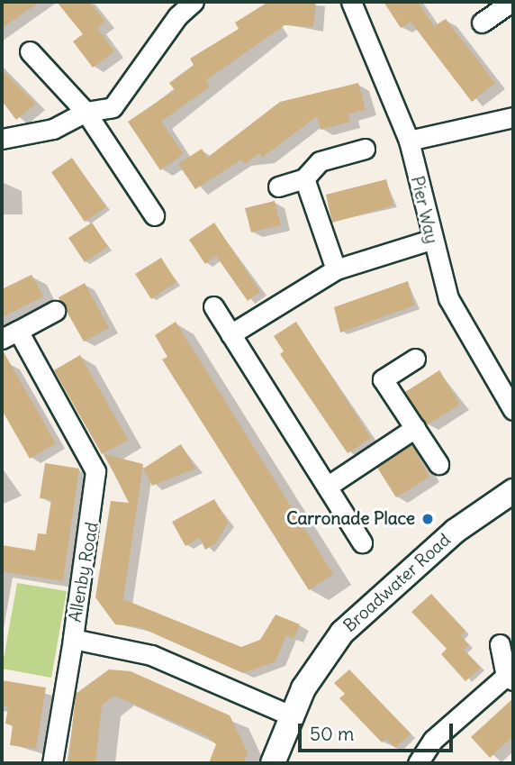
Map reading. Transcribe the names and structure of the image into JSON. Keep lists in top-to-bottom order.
{
  "streets": {
    "street": ["Pier Way", "Allenby Road", "Broadwater Road"]
  },
  "crossings": [
    ["Allenby Road", "Broadwater Road"]
  ],
  "places": ["Carronade Place"],
  "scale_bar": "50 m"
}
